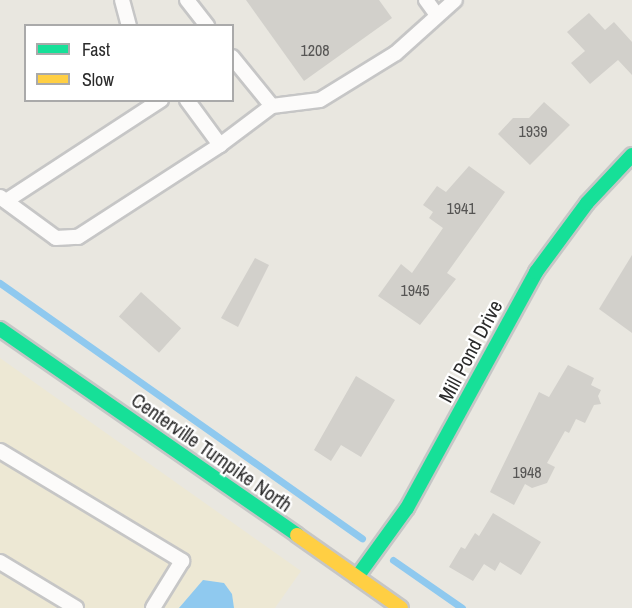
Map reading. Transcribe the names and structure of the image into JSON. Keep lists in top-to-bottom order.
{
  "streets": {
    "street": ["Mill Pond Drive", "Centerville Turnpike North"]
  },
  "crossings": [
    ["Mill Pond Drive", "Centerville Turnpike North"]
  ],
  "house_numbers": [
    "1208",
    "1939",
    "1941",
    "1945",
    "1948"
  ],
  "legend": ["Fast", "Slow"]
}
